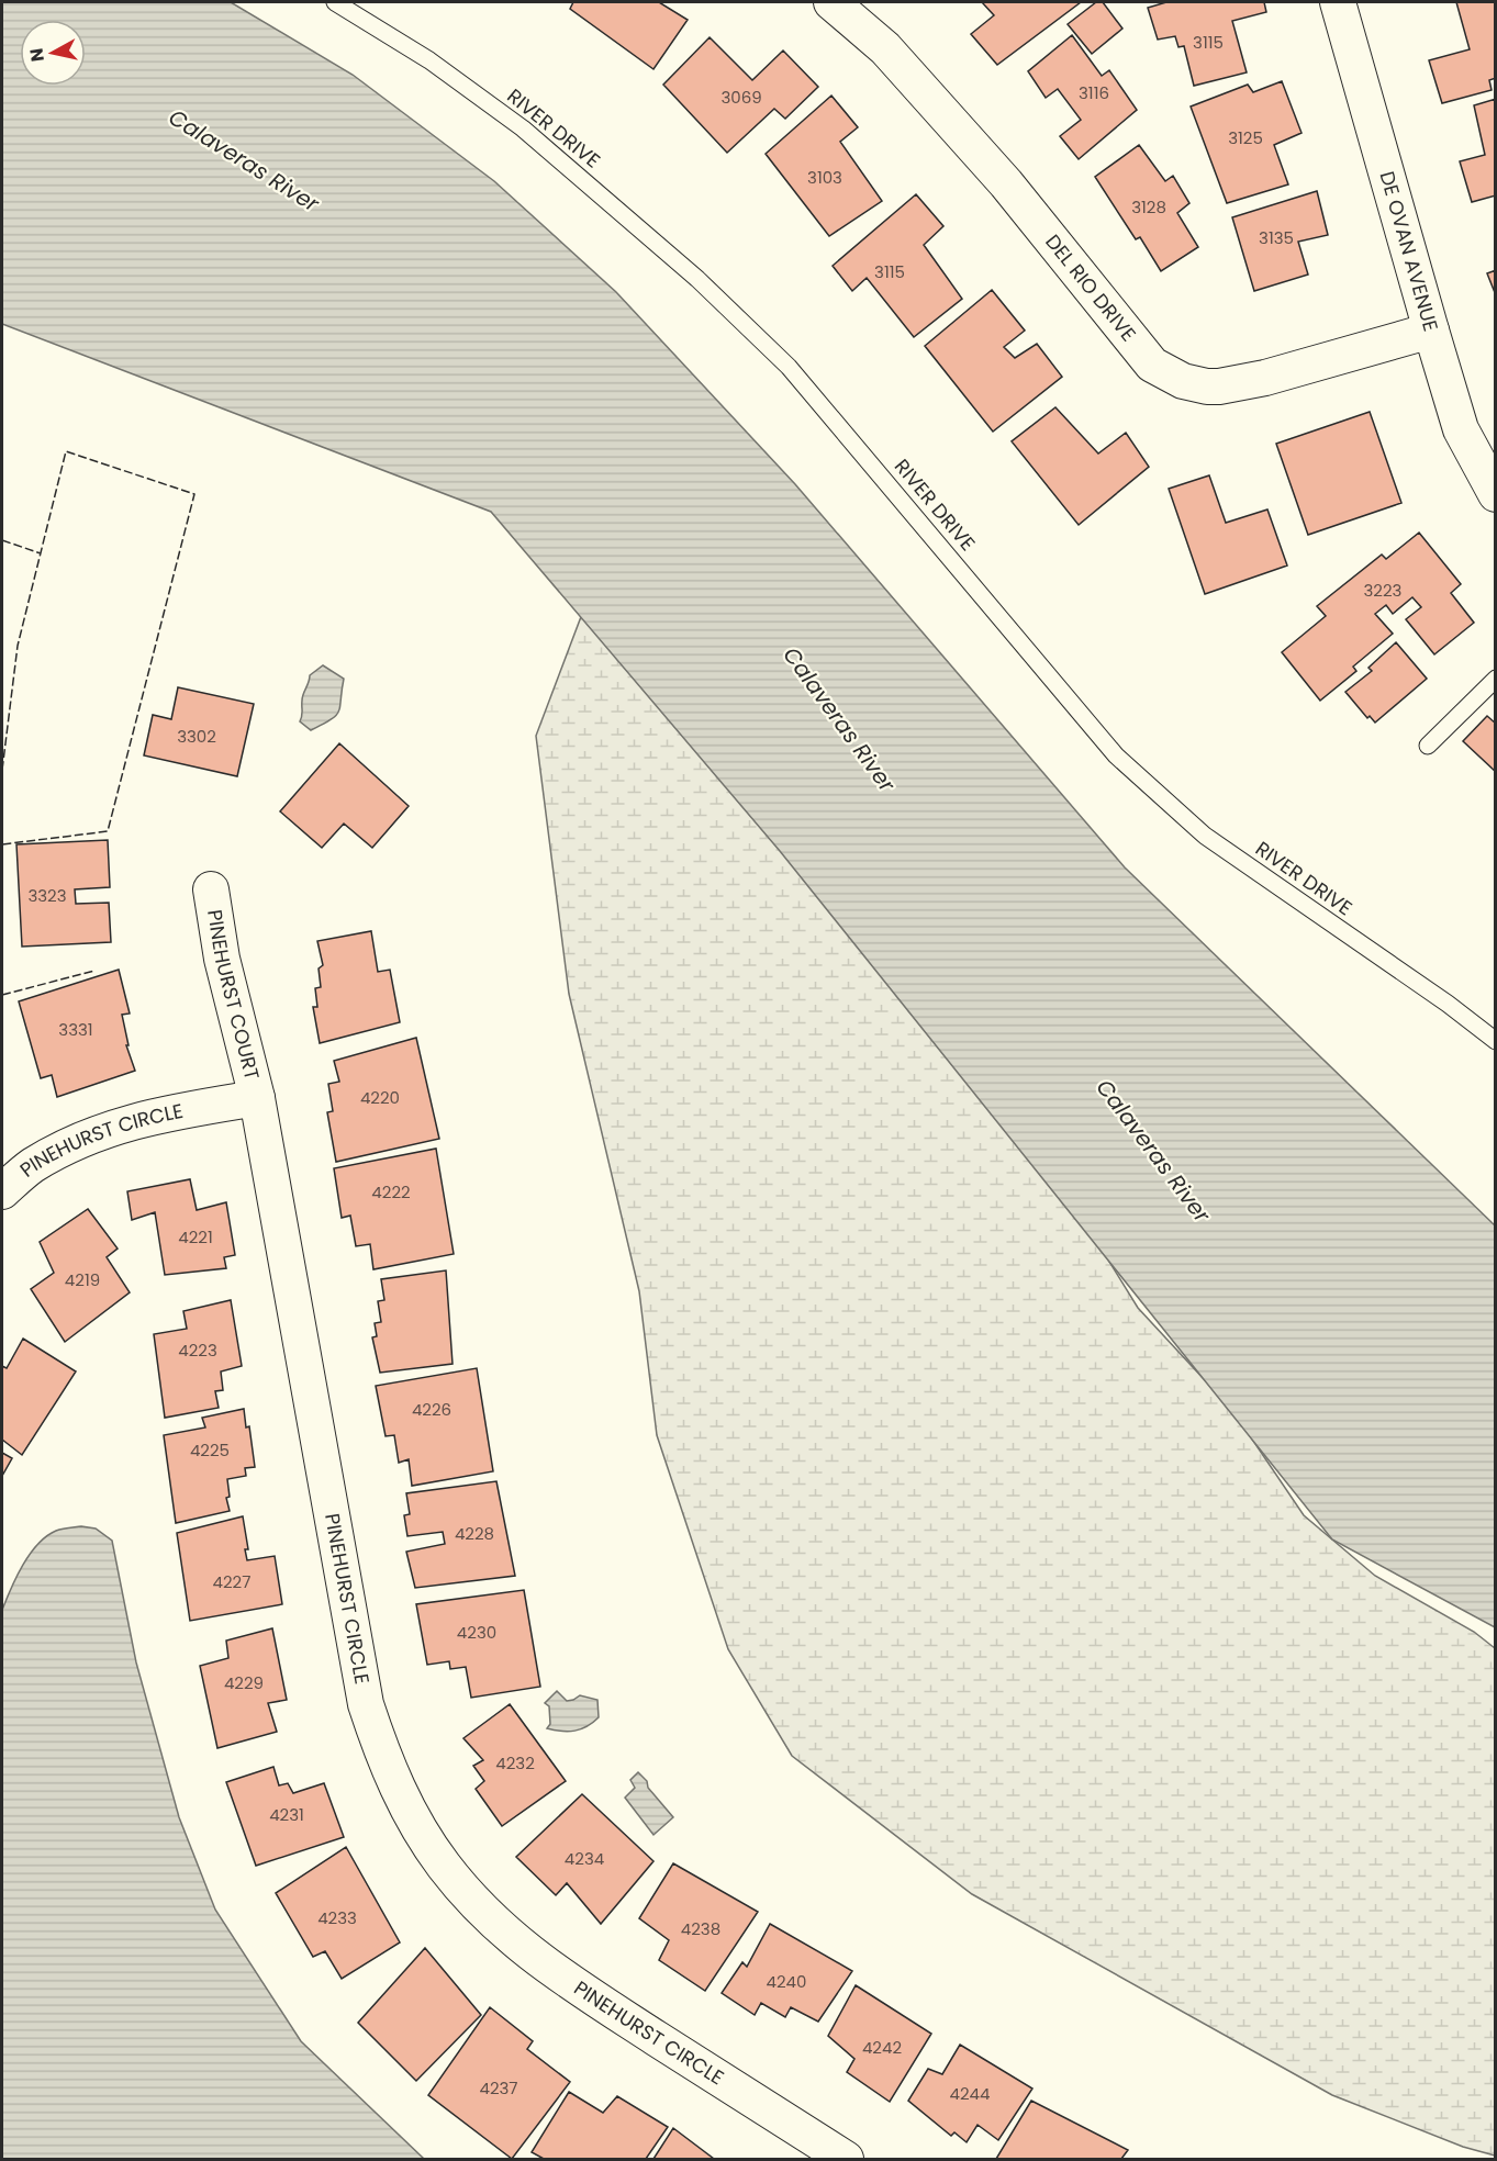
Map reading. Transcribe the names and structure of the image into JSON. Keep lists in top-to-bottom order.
{
  "streets": {
    "street": [
      "DE OVAN AVENUE",
      "DEL RIO DRIVE",
      "PINEHURST COURT",
      "PINEHURST CIRCLE"
    ],
    "lane": ["RIVER DRIVE"]
  },
  "crossings": [
    ["DE OVAN AVENUE", "DEL RIO DRIVE"],
    ["PINEHURST COURT", "PINEHURST CIRCLE"]
  ],
  "water": ["Calaveras River"],
  "house_numbers": [
    "3115",
    "3116",
    "3069",
    "3125",
    "3103",
    "3128",
    "3135",
    "3115",
    "3223",
    "3302",
    "3323",
    "3331",
    "4220",
    "4222",
    "4221",
    "4219",
    "4223",
    "4226",
    "4225",
    "4228",
    "4227",
    "4230",
    "4229",
    "4232",
    "4231",
    "4234",
    "4233",
    "4238",
    "4240",
    "4242",
    "4237",
    "4244"
  ],
  "north": "left"
}
